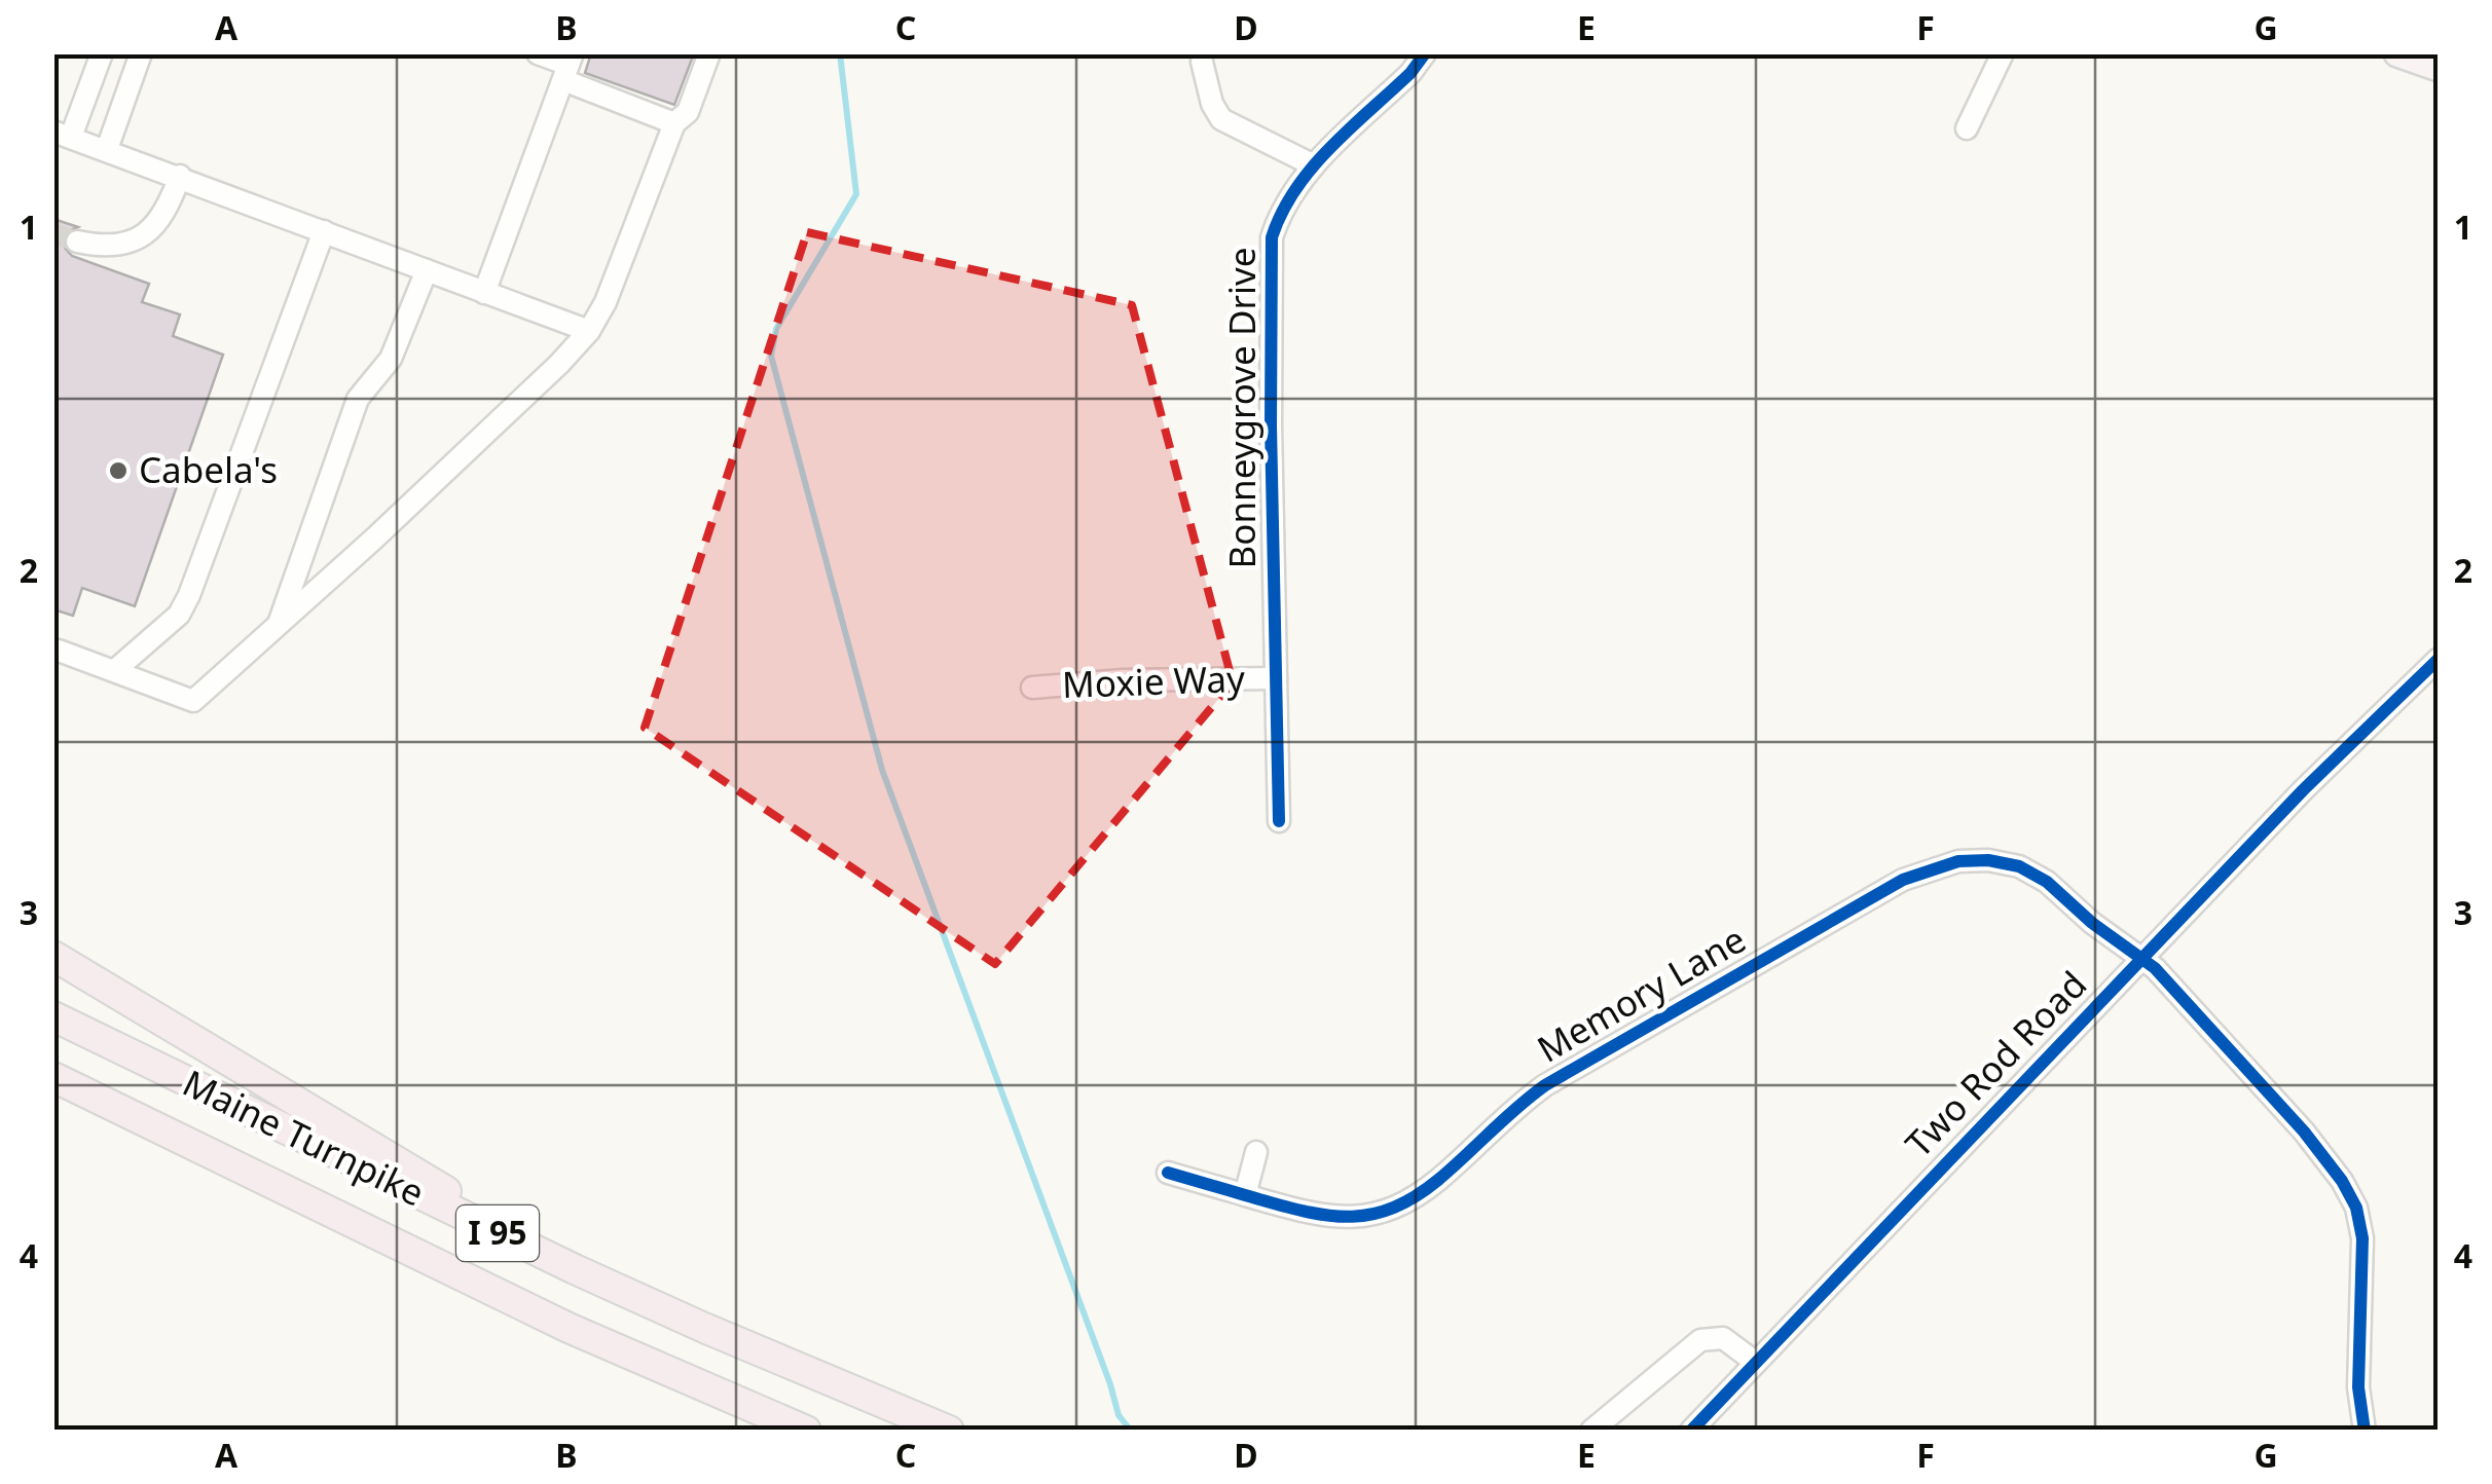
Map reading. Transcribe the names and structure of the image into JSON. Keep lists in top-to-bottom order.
{
  "streets": {
    "highway": ["Maine Turnpike", "I 95"],
    "street": [
      "Bonneygrove Drive",
      "Moxie Way",
      "Memory Lane",
      "Two Rod Road"
    ]
  },
  "crossings": [
    ["Bonneygrove Drive", "Moxie Way"],
    ["Memory Lane", "Two Rod Road"]
  ],
  "places": ["Cabela's"],
  "grid": {
    "columns": [
      "A",
      "B",
      "C",
      "D",
      "E",
      "F",
      "G"
    ],
    "rows": [
      "1",
      "2",
      "3",
      "4"
    ]
  }
}
